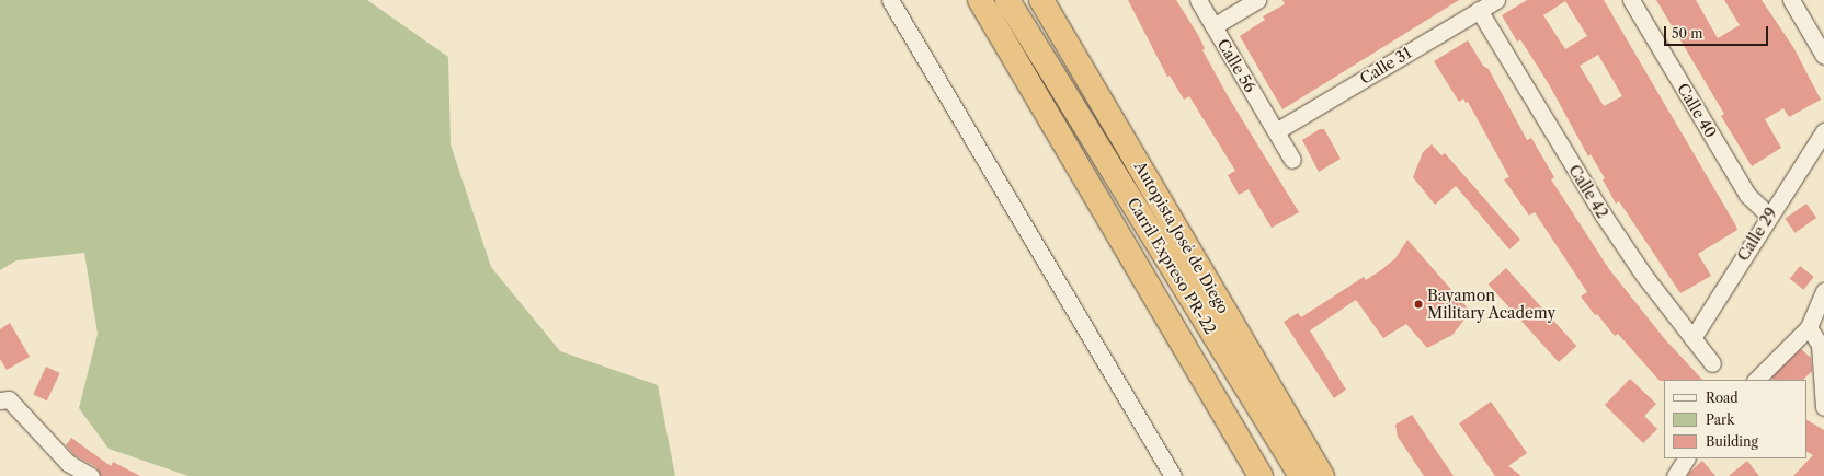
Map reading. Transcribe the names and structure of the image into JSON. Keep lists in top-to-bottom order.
{
  "streets": {
    "highway": ["Autopista José de Diego", "Carril Expreso PR-22"],
    "street": [
      "Calle 56",
      "Calle 31",
      "Calle 40",
      "Calle 42",
      "Calle 29"
    ]
  },
  "crossings": [
    ["Calle 56", "Calle 31"],
    ["Calle 31", "Calle 42"],
    ["Calle 40", "Calle 29"],
    ["Calle 42", "Calle 29"]
  ],
  "places": ["Bayamon Military Academy"],
  "legend": ["Road", "Park", "Building"],
  "scale_bar": "50 m"
}
